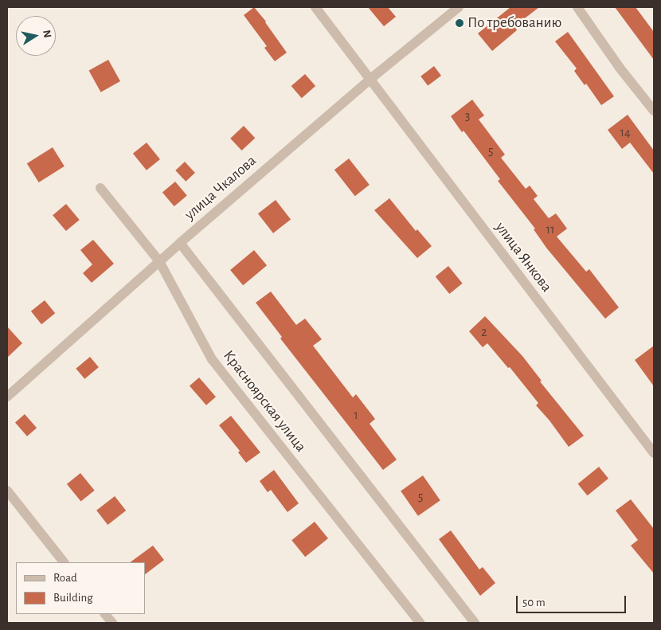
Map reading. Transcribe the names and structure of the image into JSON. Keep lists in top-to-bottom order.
{
  "streets": {
    "street": ["улица Чкалова", "улица Янкова", "Красноярская улица"]
  },
  "crossings": [
    ["улица Чкалова", "улица Янкова"],
    ["улица Чкалова", "Красноярская улица"]
  ],
  "places": ["По требованию"],
  "house_numbers": [
    "3",
    "14",
    "5",
    "11",
    "2",
    "1",
    "5"
  ],
  "legend": ["Road", "Building"],
  "scale_bar": "50 m",
  "north": "right"
}
